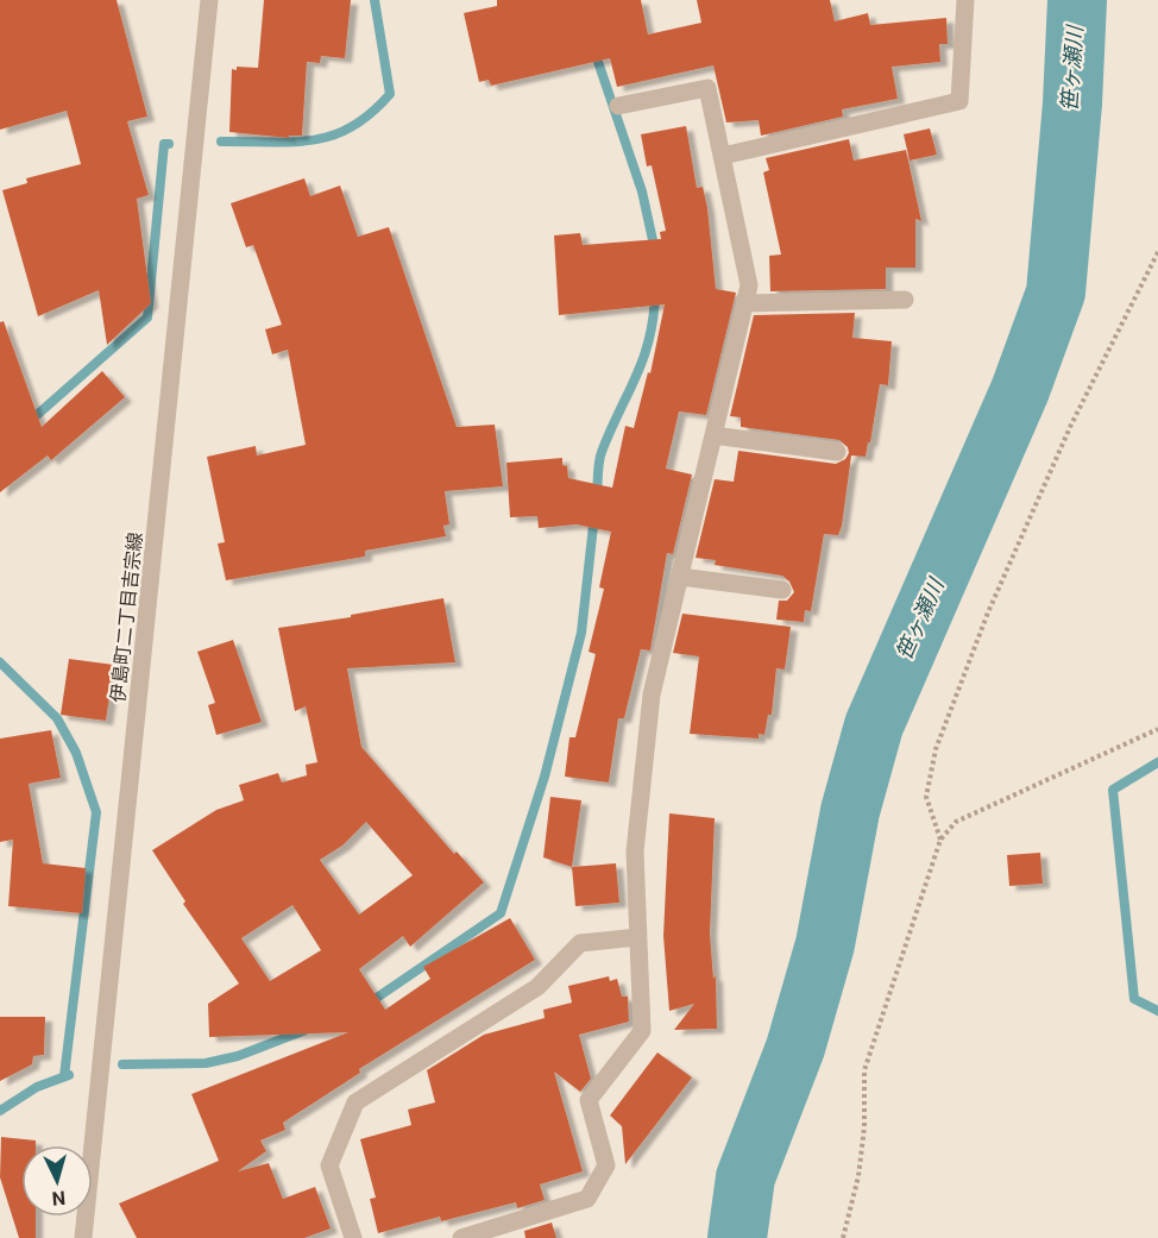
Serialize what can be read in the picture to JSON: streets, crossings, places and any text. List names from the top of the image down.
{
  "streets": {
    "street": ["伊島町二丁目吉宗線"]
  },
  "water": ["笹ヶ瀬川"],
  "north": "bottom"
}
